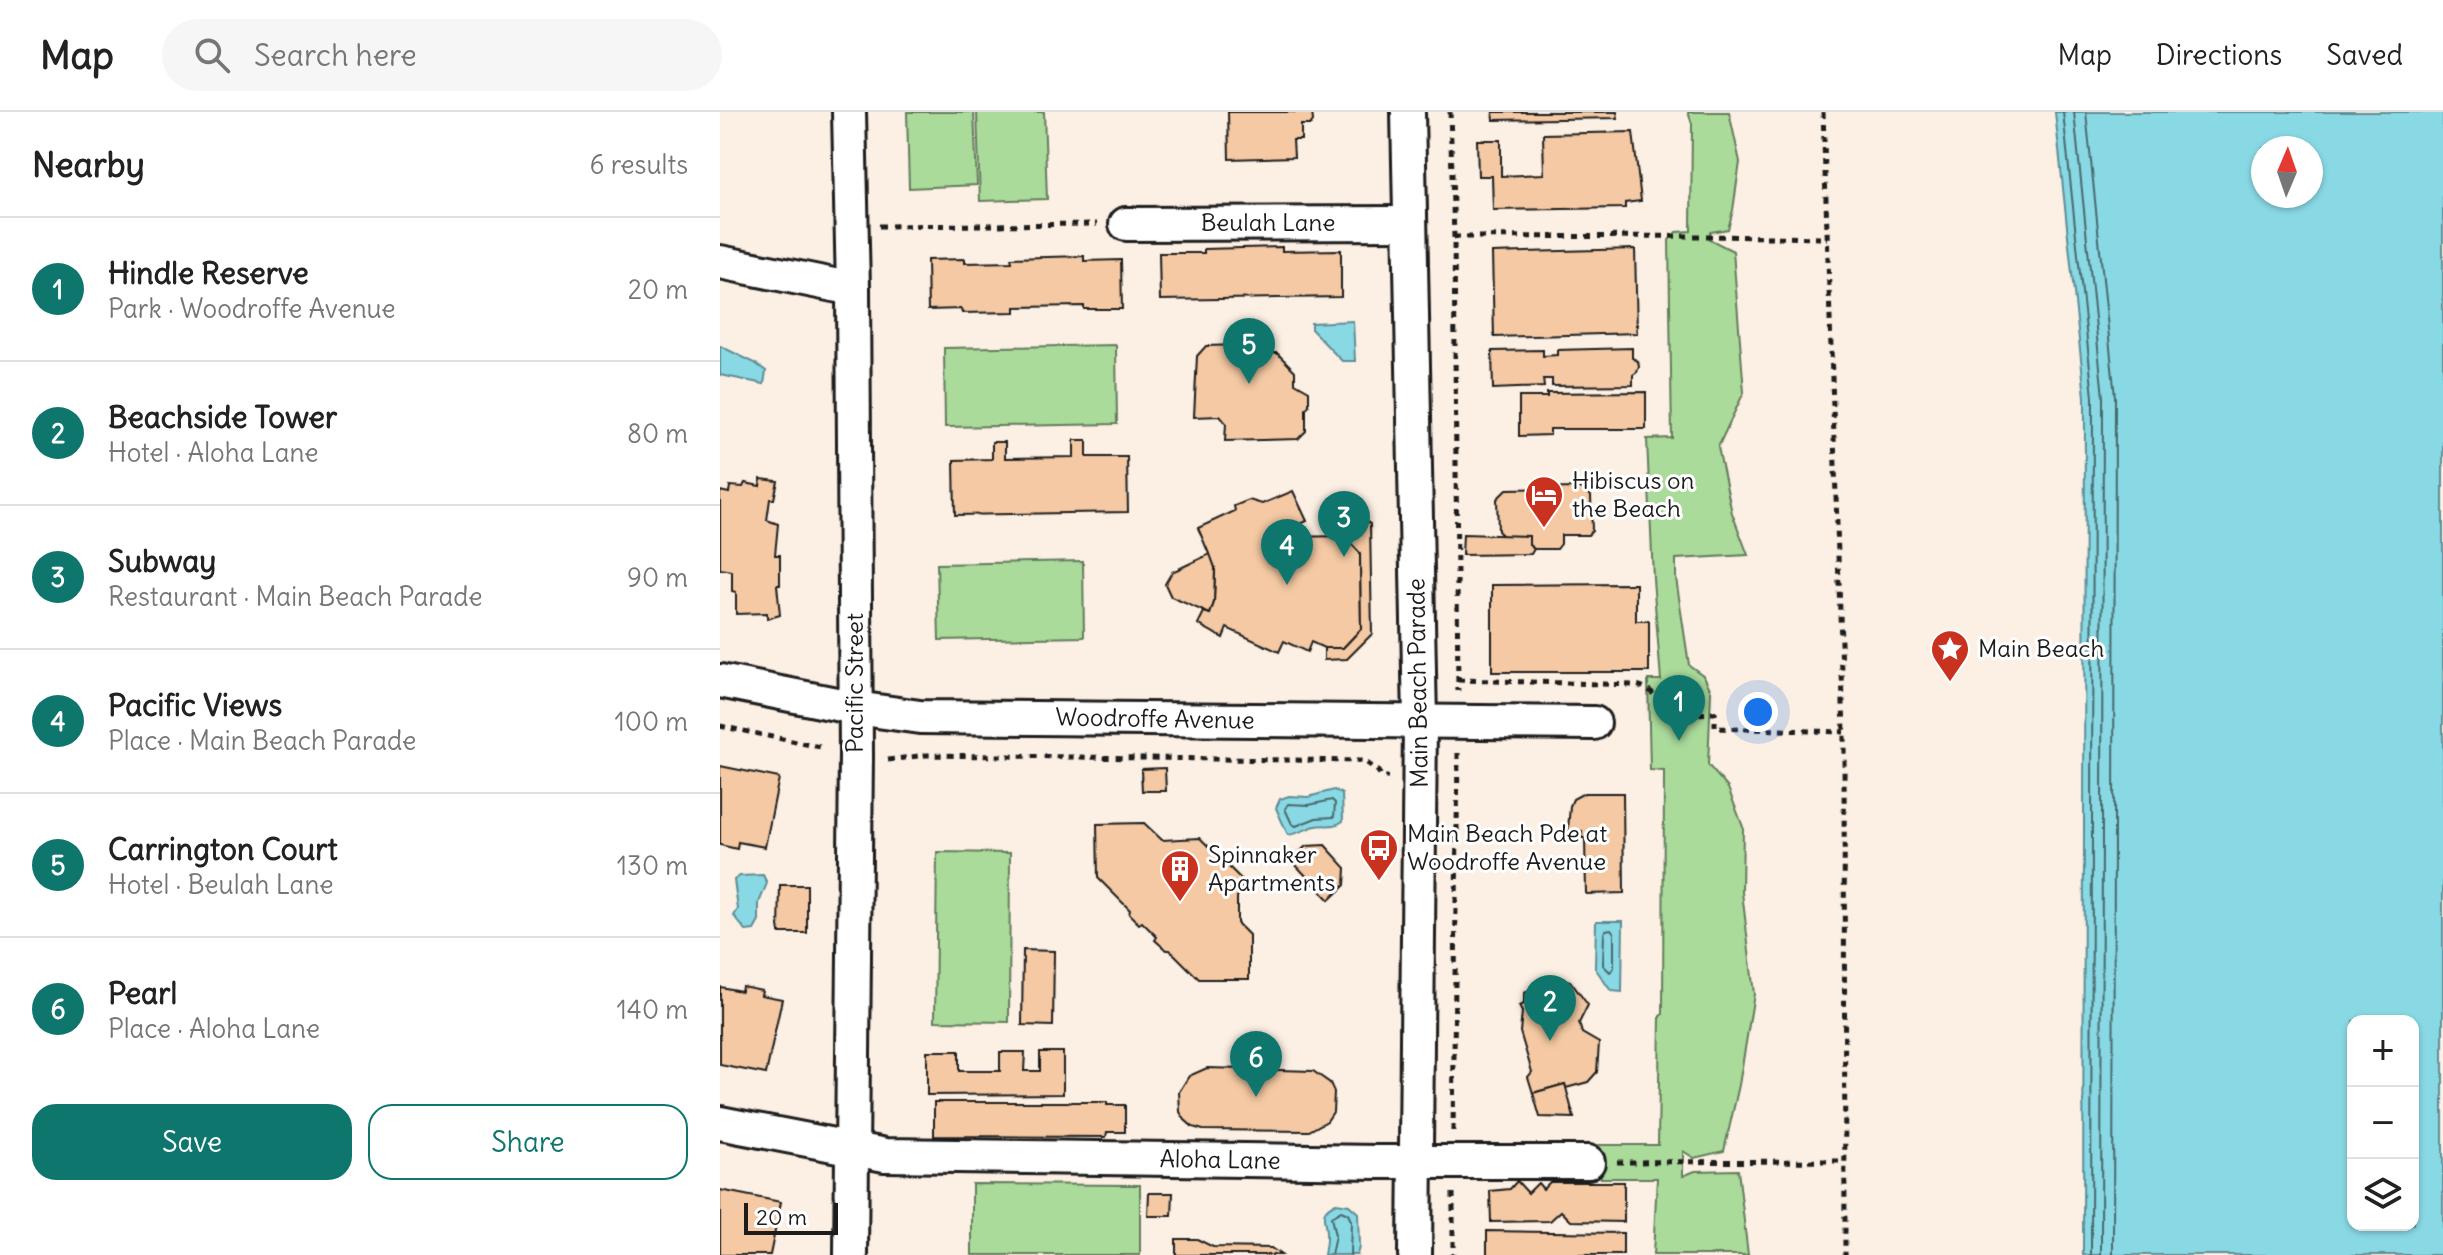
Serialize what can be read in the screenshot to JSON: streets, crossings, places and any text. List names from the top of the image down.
{
  "streets": {
    "street": [
      "Beulah Lane",
      "Pacific Street",
      "Main Beach Parade",
      "Woodroffe Avenue",
      "Aloha Lane"
    ]
  },
  "crossings": [
    ["Beulah Lane", "Main Beach Parade"],
    ["Pacific Street", "Woodroffe Avenue"],
    ["Pacific Street", "Aloha Lane"],
    ["Main Beach Parade", "Woodroffe Avenue"],
    ["Main Beach Parade", "Aloha Lane"]
  ],
  "places": {
    "hotel": ["Hibiscus on the Beach"],
    "place": ["Main Beach"],
    "bus stop": ["Main Beach Pde at Woodroffe Avenue"],
    "building": ["Spinnaker Apartments"]
  },
  "scale_bar": "20 m",
  "north": "top",
  "page": {
    "header": "Map",
    "search": "Search here",
    "nav": ["Map", "Directions", "Saved"],
    "heading": ["Nearby", "6 results"],
    "list": [
      {
        "mark": "1",
        "name": "Hindle Reserve",
        "note": "Park · Woodroffe Avenue",
        "value": "20 m"
      },
      {
        "mark": "2",
        "name": "Beachside Tower",
        "note": "Hotel · Aloha Lane",
        "value": "80 m"
      },
      {
        "mark": "3",
        "name": "Subway",
        "note": "Restaurant · Main Beach Parade",
        "value": "90 m"
      },
      {
        "mark": "4",
        "name": "Pacific Views",
        "note": "Place · Main Beach Parade",
        "value": "100 m"
      },
      {
        "mark": "5",
        "name": "Carrington Court",
        "note": "Hotel · Beulah Lane",
        "value": "130 m"
      },
      {
        "mark": "6",
        "name": "Pearl",
        "note": "Place · Aloha Lane",
        "value": "140 m"
      }
    ],
    "pins": [
      "5",
      "3",
      "4",
      "1",
      "2",
      "6"
    ],
    "map_buttons": ["+", "−"],
    "buttons": ["Save", "Share"],
    "scale": "20 m"
  }
}
